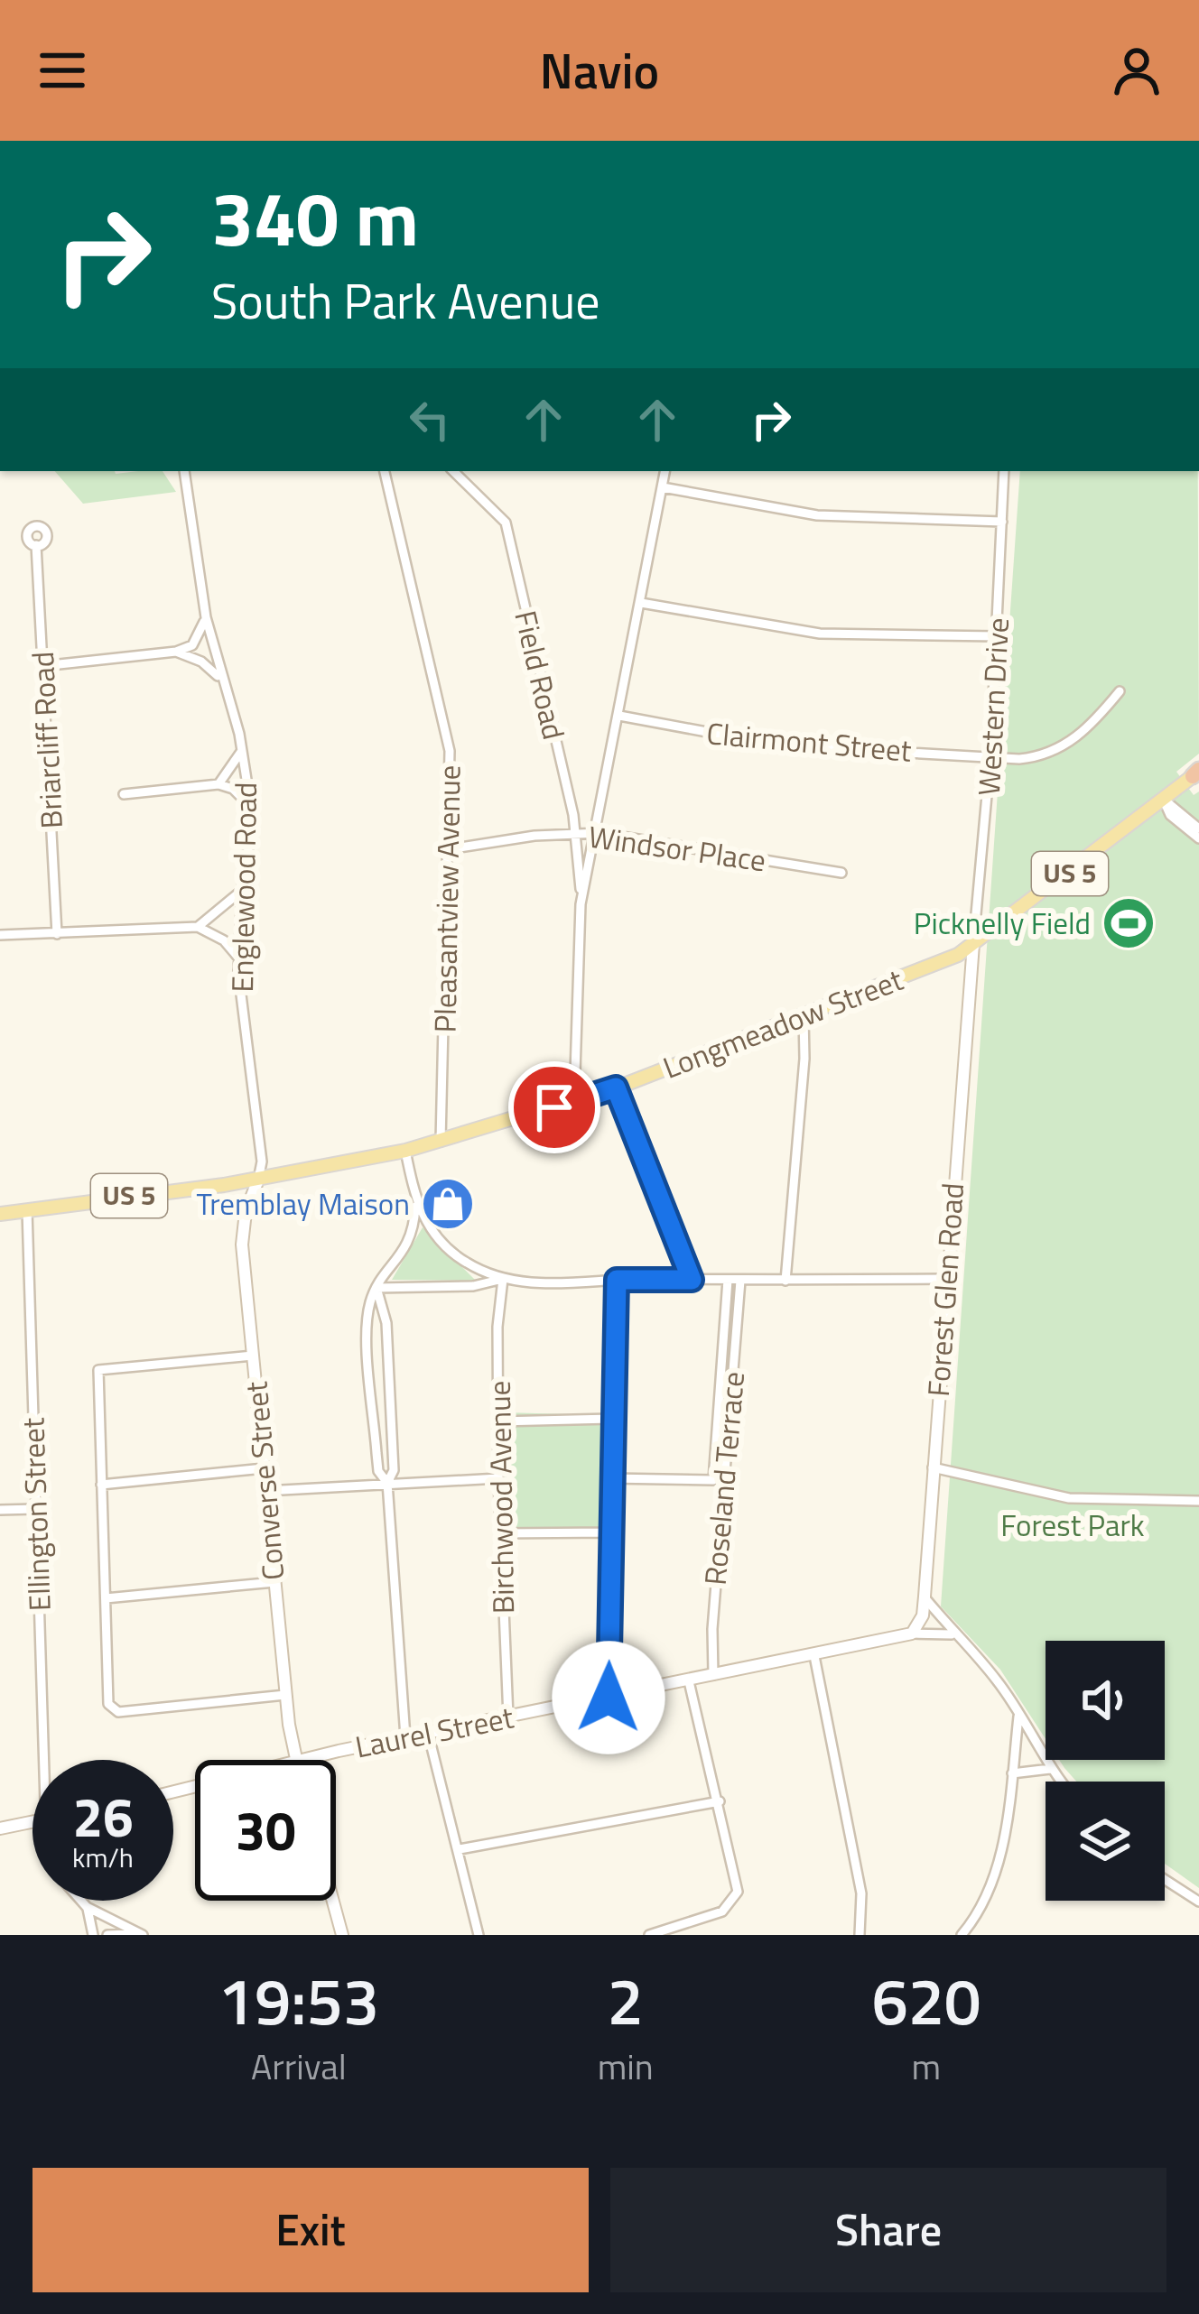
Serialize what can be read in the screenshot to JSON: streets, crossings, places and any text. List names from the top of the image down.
{
  "streets": {
    "main road": ["US 5", "Longmeadow Street"],
    "street": [
      "Field Road",
      "Western Drive",
      "Briarcliff Road",
      "Clairmont Street",
      "Windsor Place",
      "Englewood Road",
      "Pleasantview Avenue",
      "Forest Glen Road",
      "Roseland Terrace",
      "Converse Street",
      "Birchwood Avenue",
      "Ellington Street",
      "Laurel Street"
    ]
  },
  "crossings": [
    ["Field Road", "Clairmont Street"],
    ["Field Road", "Windsor Place"],
    ["Field Road", "Longmeadow Street"],
    ["Western Drive", "Clairmont Street"],
    ["Western Drive", "Longmeadow Street"],
    ["Western Drive", "Forest Glen Road"],
    ["Windsor Place", "Pleasantview Avenue"],
    ["Englewood Road", "Longmeadow Street"],
    ["Englewood Road", "Converse Street"],
    ["Pleasantview Avenue", "Longmeadow Street"],
    ["Longmeadow Street", "Forest Glen Road"],
    ["Longmeadow Street", "Converse Street"],
    ["Longmeadow Street", "Ellington Street"],
    ["Forest Glen Road", "Laurel Street"],
    ["Roseland Terrace", "Laurel Street"],
    ["Birchwood Avenue", "Laurel Street"]
  ],
  "parks": ["Forest Park"],
  "places": {
    "sports": ["Picknelly Field"],
    "shop": ["Tremblay Maison"]
  },
  "page": {
    "header": "Navio",
    "turn": ["340 m", "South Park Avenue"],
    "speed": "26 km/h",
    "limit": "30",
    "eta": [
      "19:53",
      "Arrival",
      "2",
      "min",
      "620",
      "m"
    ],
    "buttons": ["Exit", "Share"]
  }
}
